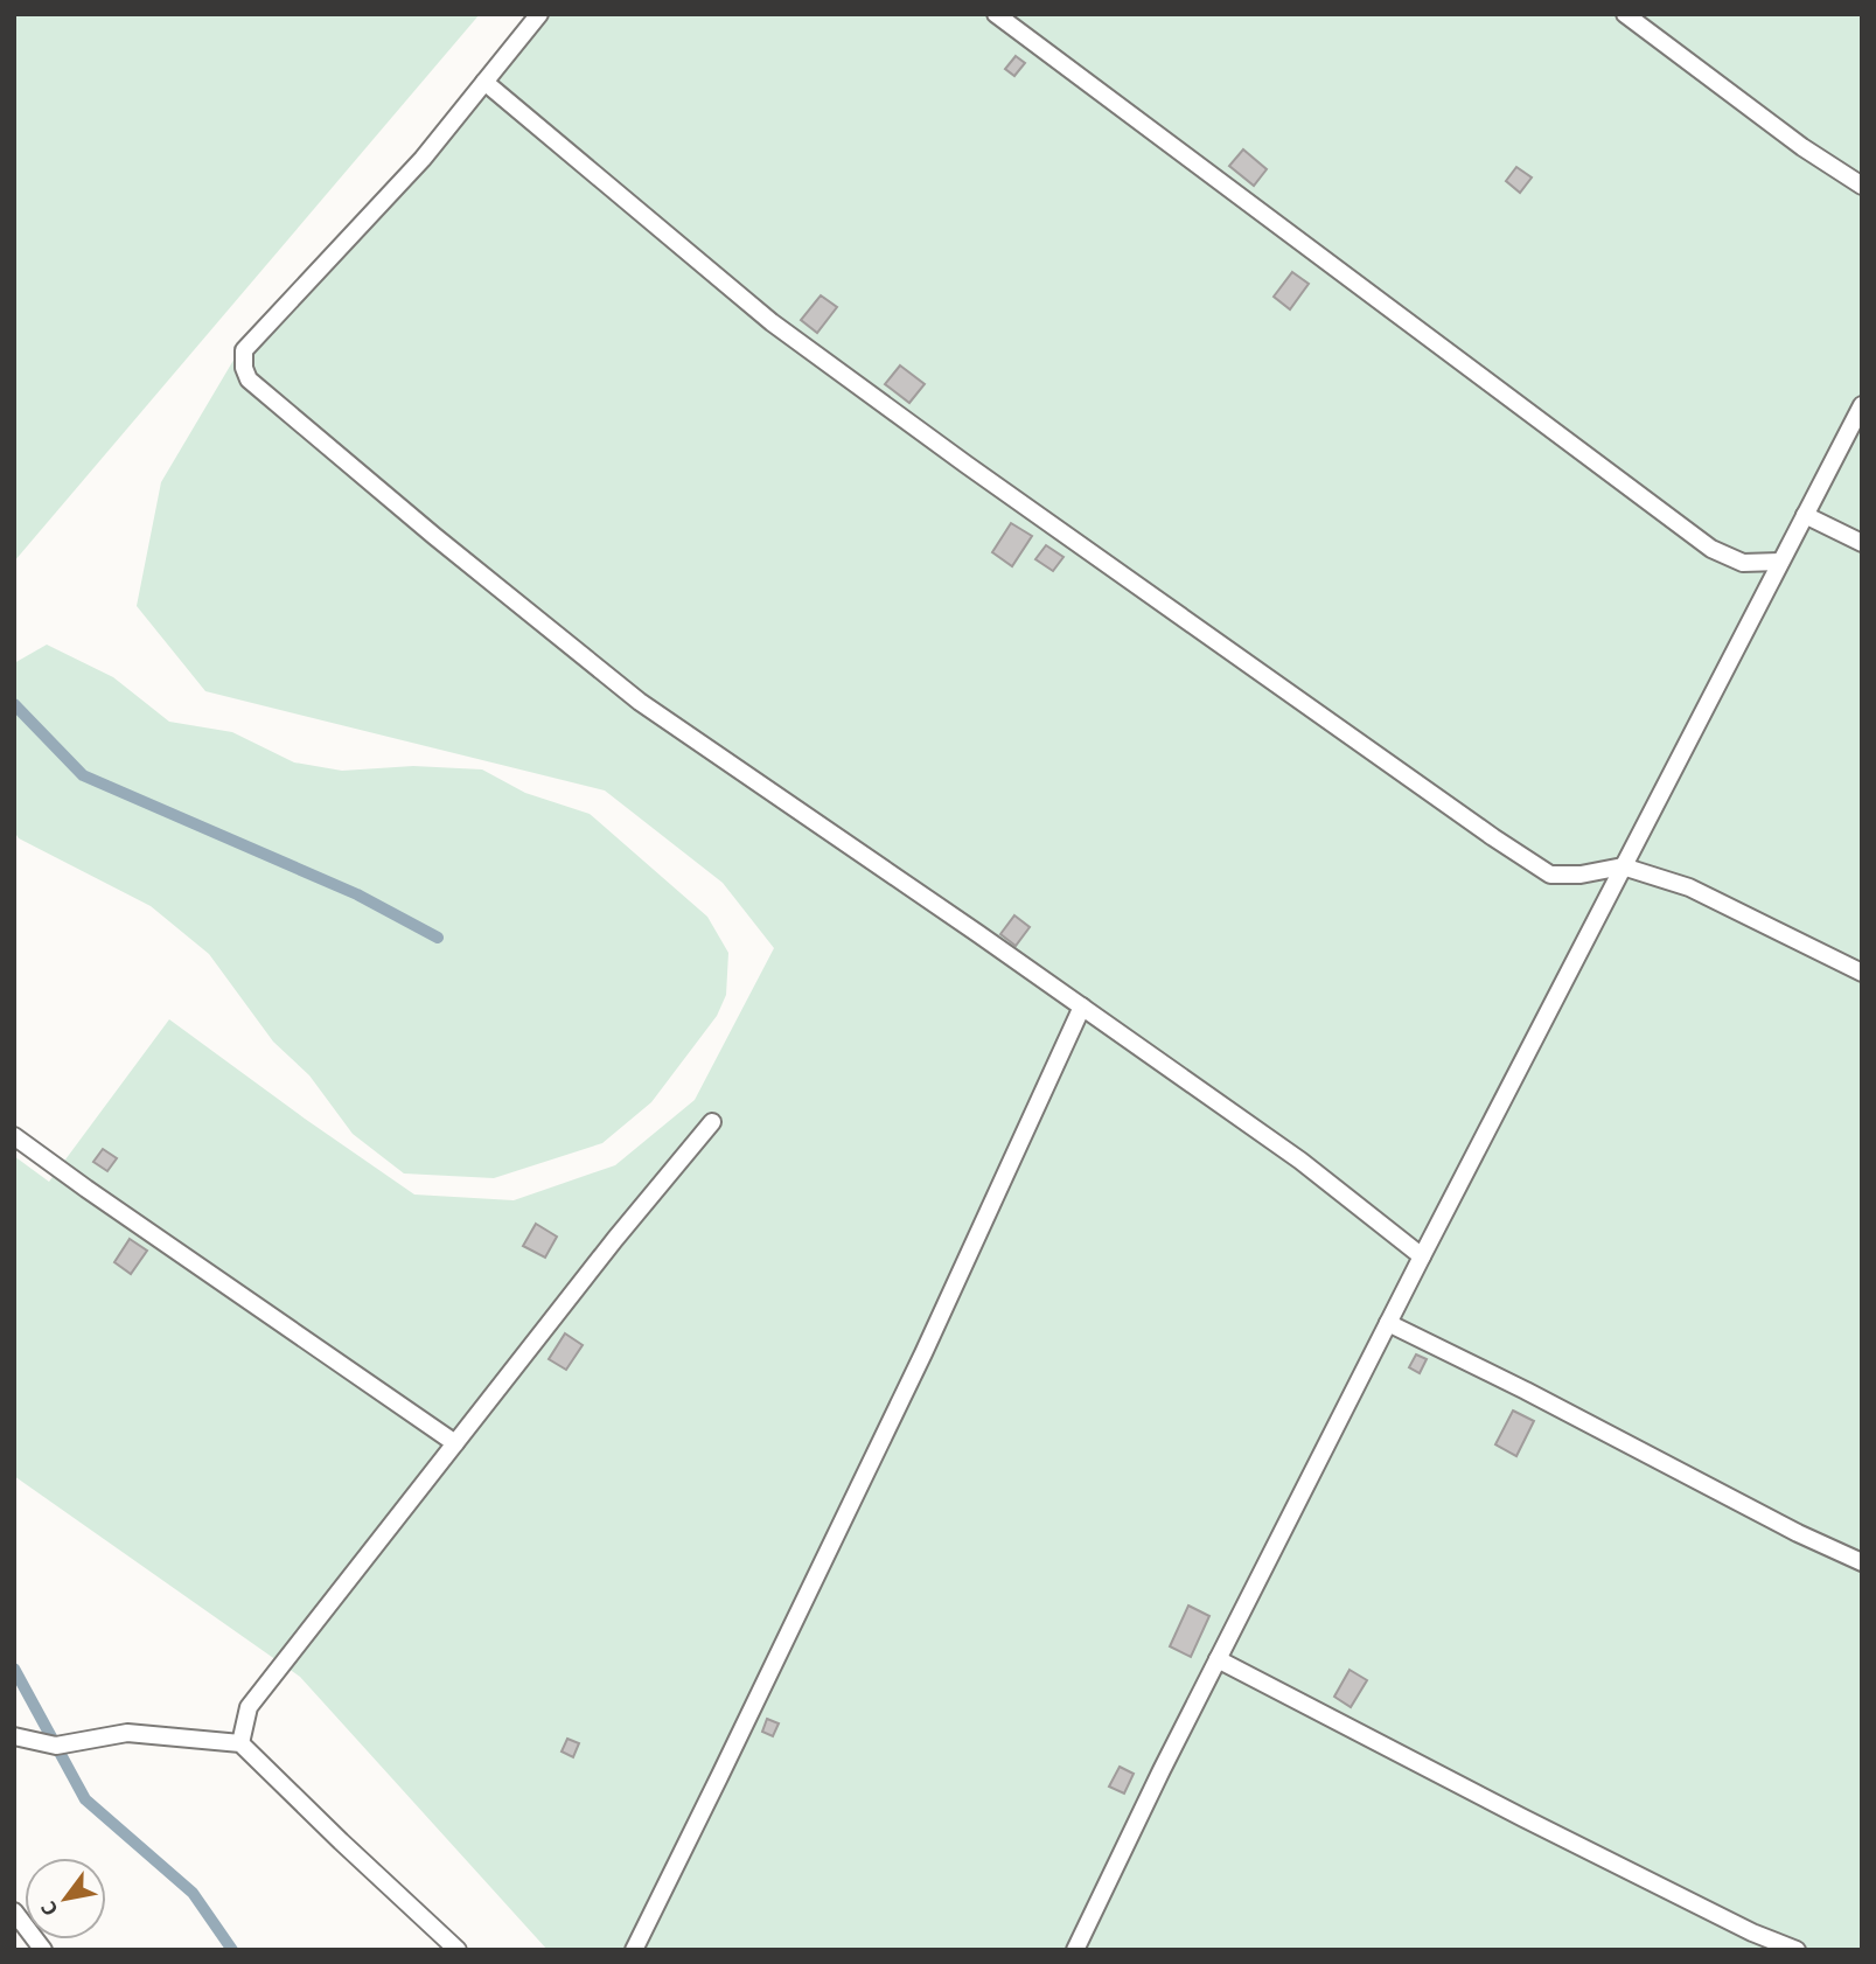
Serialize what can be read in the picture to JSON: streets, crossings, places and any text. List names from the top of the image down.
{
  "north": "bottom left"
}
